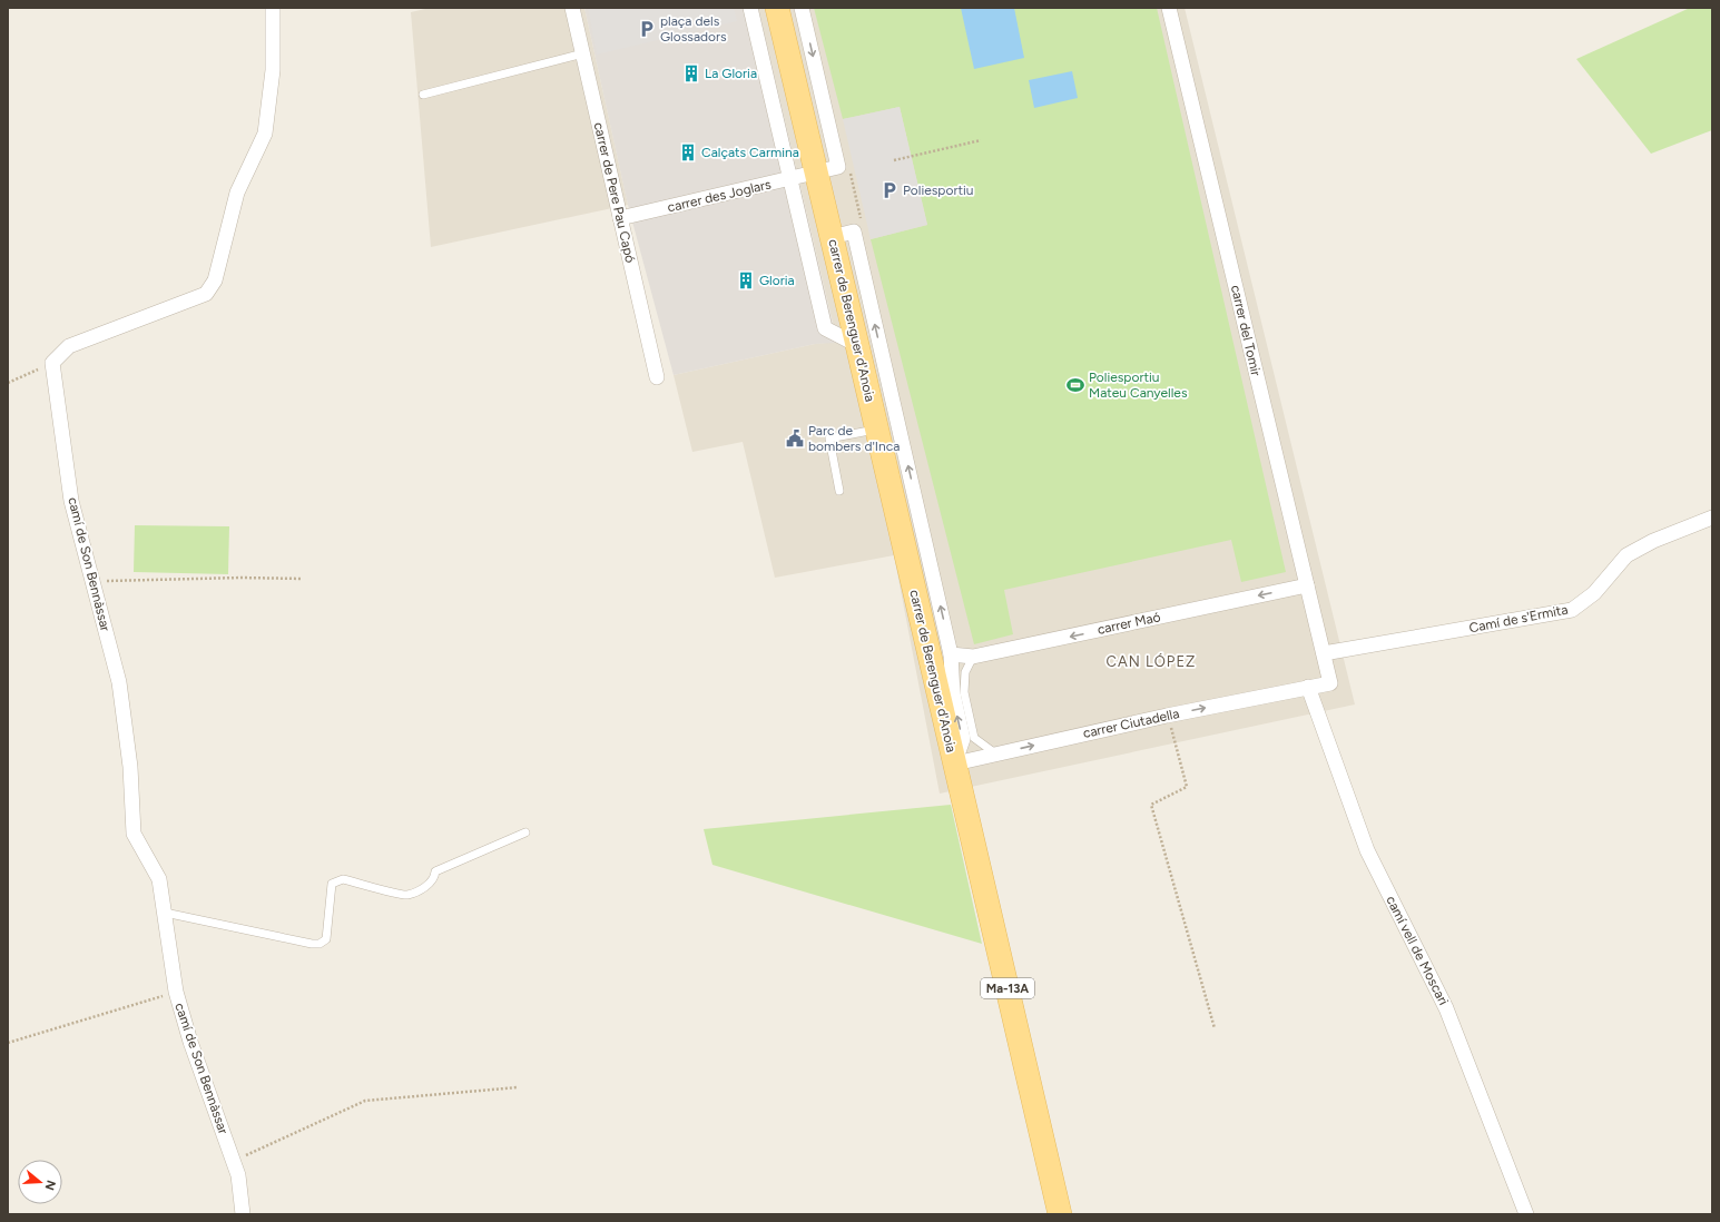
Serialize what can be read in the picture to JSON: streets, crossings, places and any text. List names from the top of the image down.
{
  "streets": {
    "main road": ["carrer de Berenguer d'Anoia", "Ma-13A"],
    "street": [
      "carrer de Pere Pau Capó",
      "carrer des Joglars",
      "carrer del Tomir",
      "camí de Son Bennàssar",
      "Camí de s'Ermita",
      "carrer Maó",
      "carrer Ciutadella",
      "camí vell de Moscari"
    ]
  },
  "crossings": [
    ["carrer de Pere Pau Capó", "carrer des Joglars"],
    ["carrer des Joglars", "carrer de Berenguer d'Anoia"],
    ["carrer de Berenguer d'Anoia", "carrer Ciutadella"],
    ["carrer de Berenguer d'Anoia", "Ma-13A"],
    ["carrer del Tomir", "Camí de s'Ermita"],
    ["carrer del Tomir", "carrer Maó"],
    ["carrer del Tomir", "carrer Ciutadella"],
    ["Camí de s'Ermita", "carrer Ciutadella"],
    ["carrer Ciutadella", "camí vell de Moscari"],
    ["carrer Ciutadella", "Ma-13A"]
  ],
  "one_way": ["carrer Maó", "carrer Ciutadella"],
  "districts": ["CAN LÓPEZ"],
  "places": {
    "parking": ["plaça dels Glossadors", "Poliesportiu"],
    "building": ["La Gloria", "Calçats Carmina", "Gloria"],
    "sports": ["Poliesportiu Mateu Canyelles"],
    "public building": ["Parc de bombers d'Inca"]
  },
  "north": "right"
}
